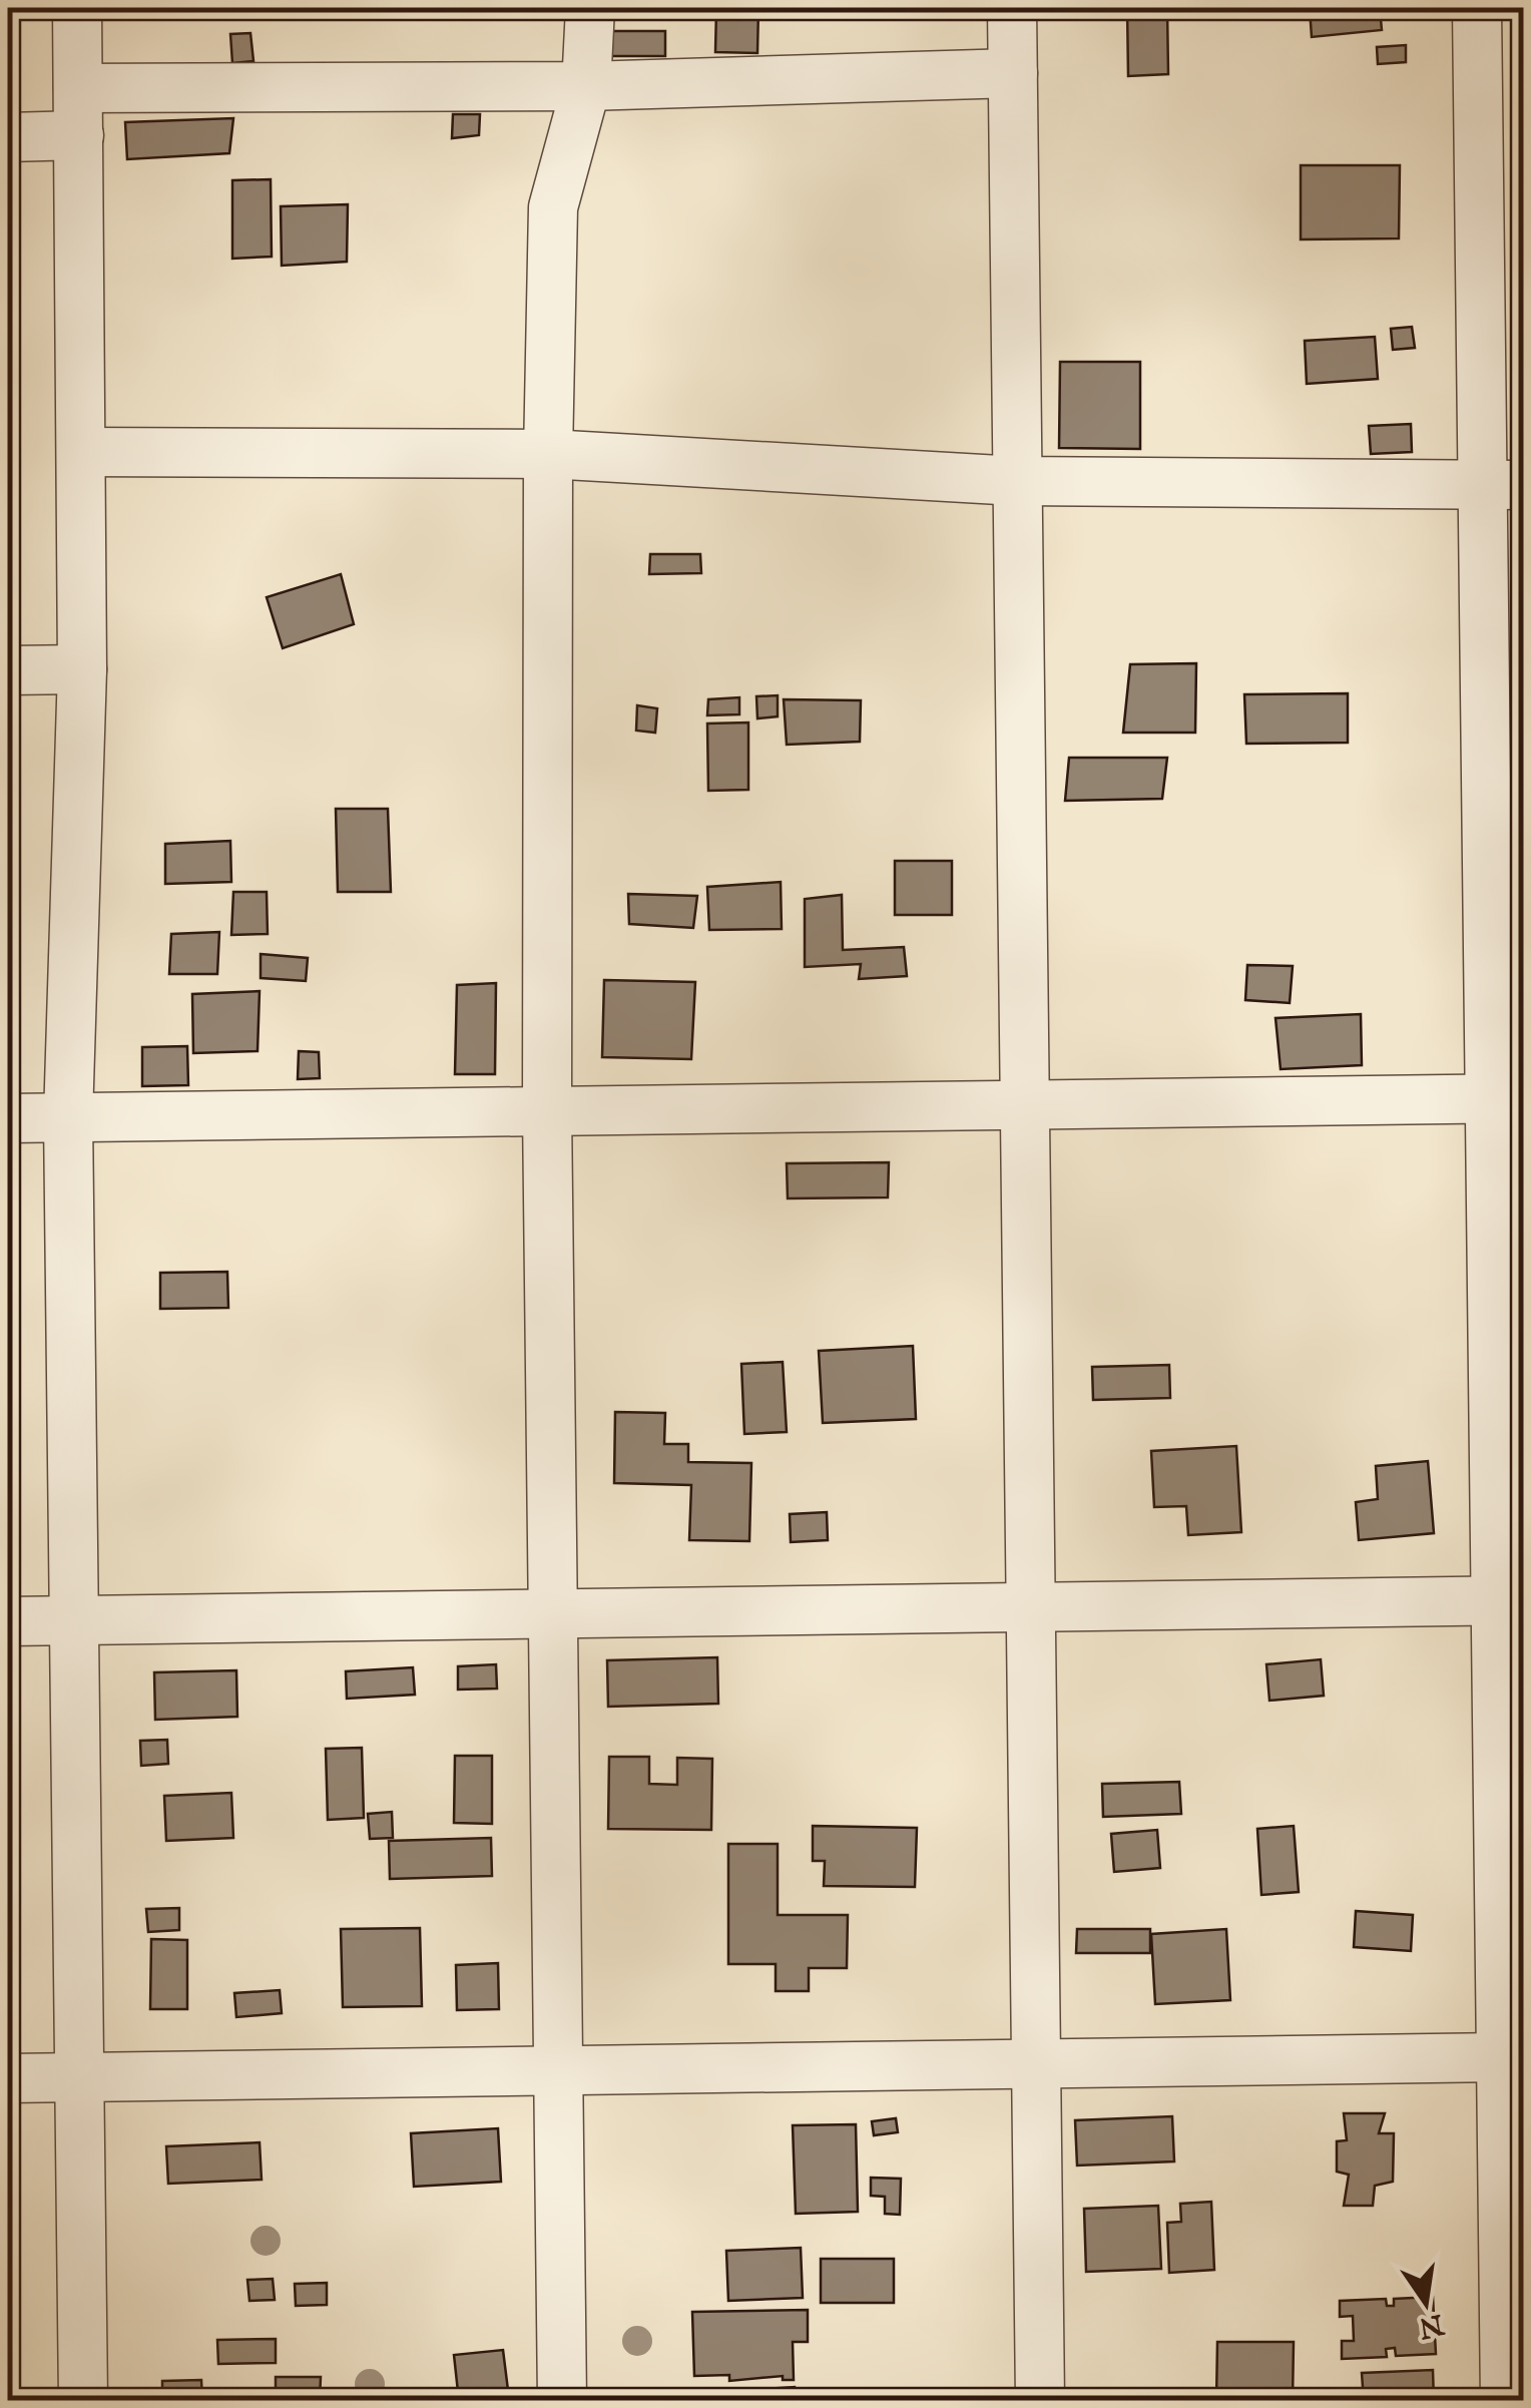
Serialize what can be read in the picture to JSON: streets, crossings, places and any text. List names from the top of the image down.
{
  "north": "bottom"
}
